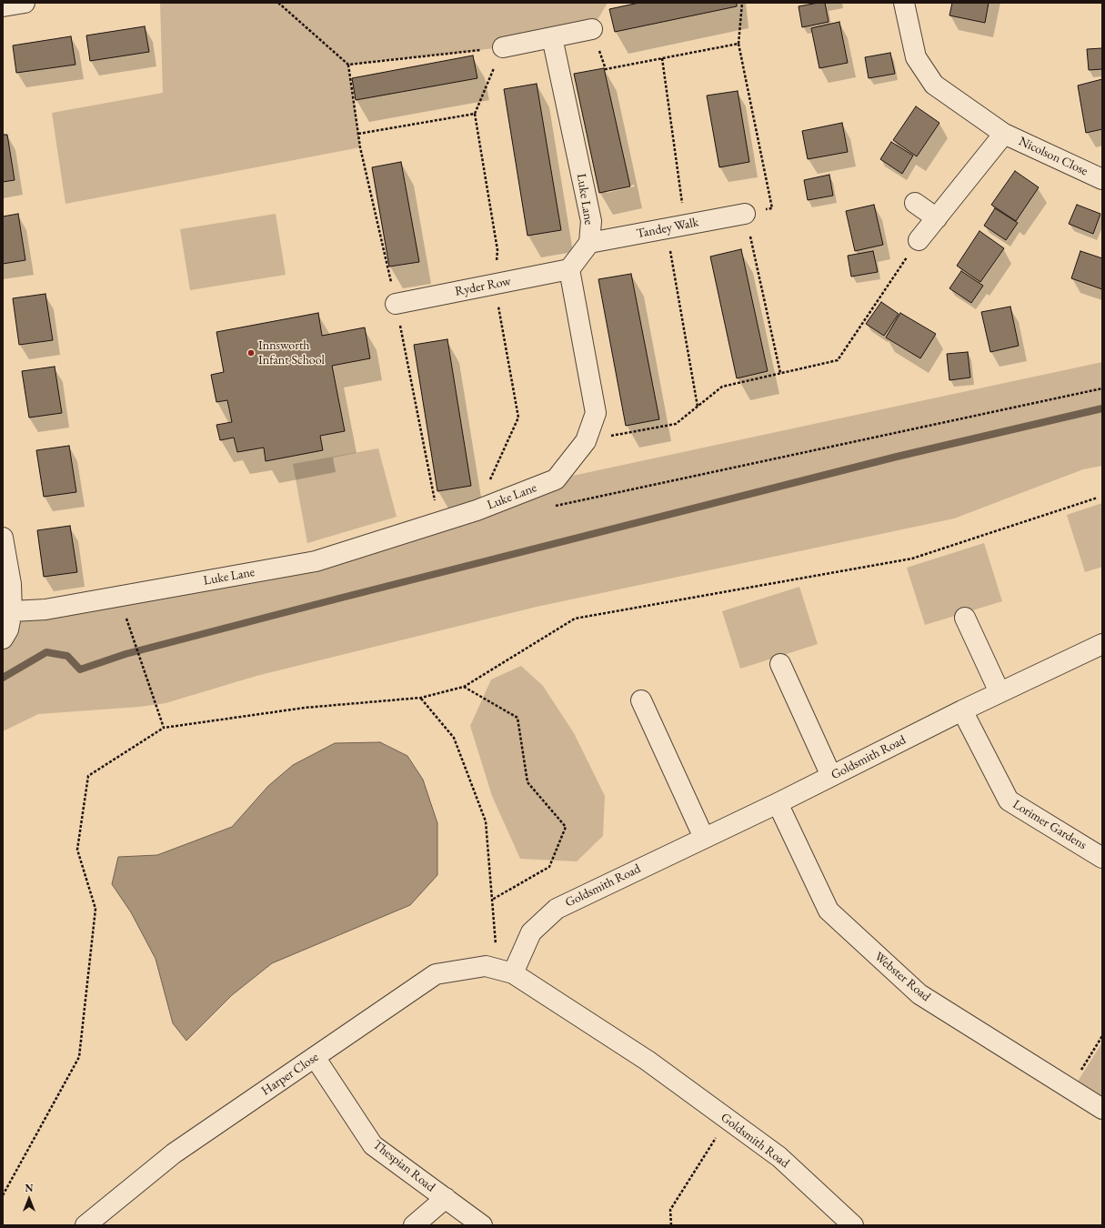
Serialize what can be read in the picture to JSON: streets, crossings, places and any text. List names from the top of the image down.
{
  "streets": {
    "street": [
      "Nicolson Close",
      "Luke Lane",
      "Tandey Walk",
      "Ryder Row",
      "Goldsmith Road",
      "Lorimer Gardens",
      "Webster Road",
      "Harper Close",
      "Thespian Road"
    ]
  },
  "crossings": [
    ["Luke Lane", "Tandey Walk"],
    ["Luke Lane", "Ryder Row"],
    ["Goldsmith Road", "Lorimer Gardens"],
    ["Goldsmith Road", "Webster Road"],
    ["Goldsmith Road", "Harper Close"],
    ["Harper Close", "Thespian Road"]
  ],
  "places": ["Innsworth Infant School"],
  "north": "top"
}
